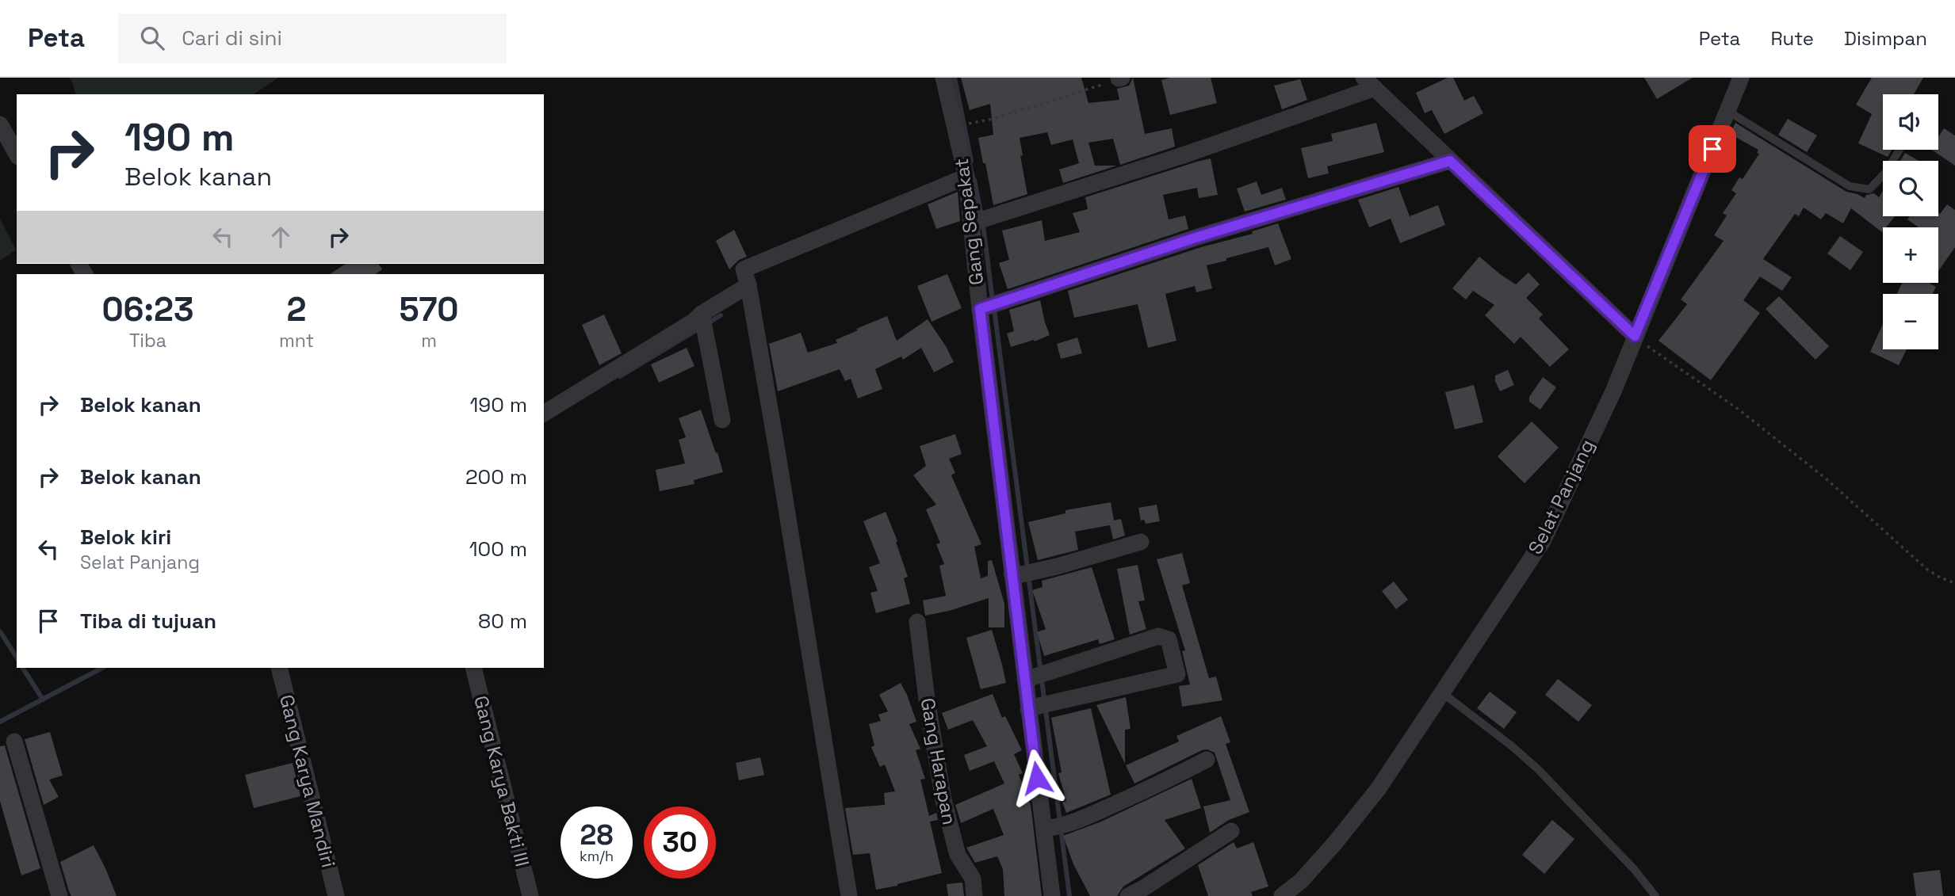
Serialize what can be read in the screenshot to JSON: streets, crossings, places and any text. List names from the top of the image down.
{
  "streets": {
    "street": [
      "Gang Sepakat",
      "Selat Panjang",
      "Gang Harapan",
      "Gang Karya Mandiri",
      "Gang Karya Bakti III"
    ]
  },
  "page": {
    "header": "Peta",
    "search": "Cari di sini",
    "nav": ["Peta", "Rute", "Disimpan"],
    "map_buttons": ["+", "−"],
    "turn": ["190 m", "Belok kanan"],
    "eta": [
      "06:23",
      "Tiba",
      "2",
      "mnt",
      "570",
      "m"
    ],
    "list": [
      {
        "name": "Belok kanan",
        "value": "190 m"
      },
      {
        "name": "Belok kanan",
        "value": "200 m"
      },
      {
        "name": "Belok kiri",
        "note": "Selat Panjang",
        "value": "100 m"
      },
      {
        "name": "Tiba di tujuan",
        "value": "80 m"
      }
    ],
    "speed": "28 km/h",
    "limit": "30"
  }
}
